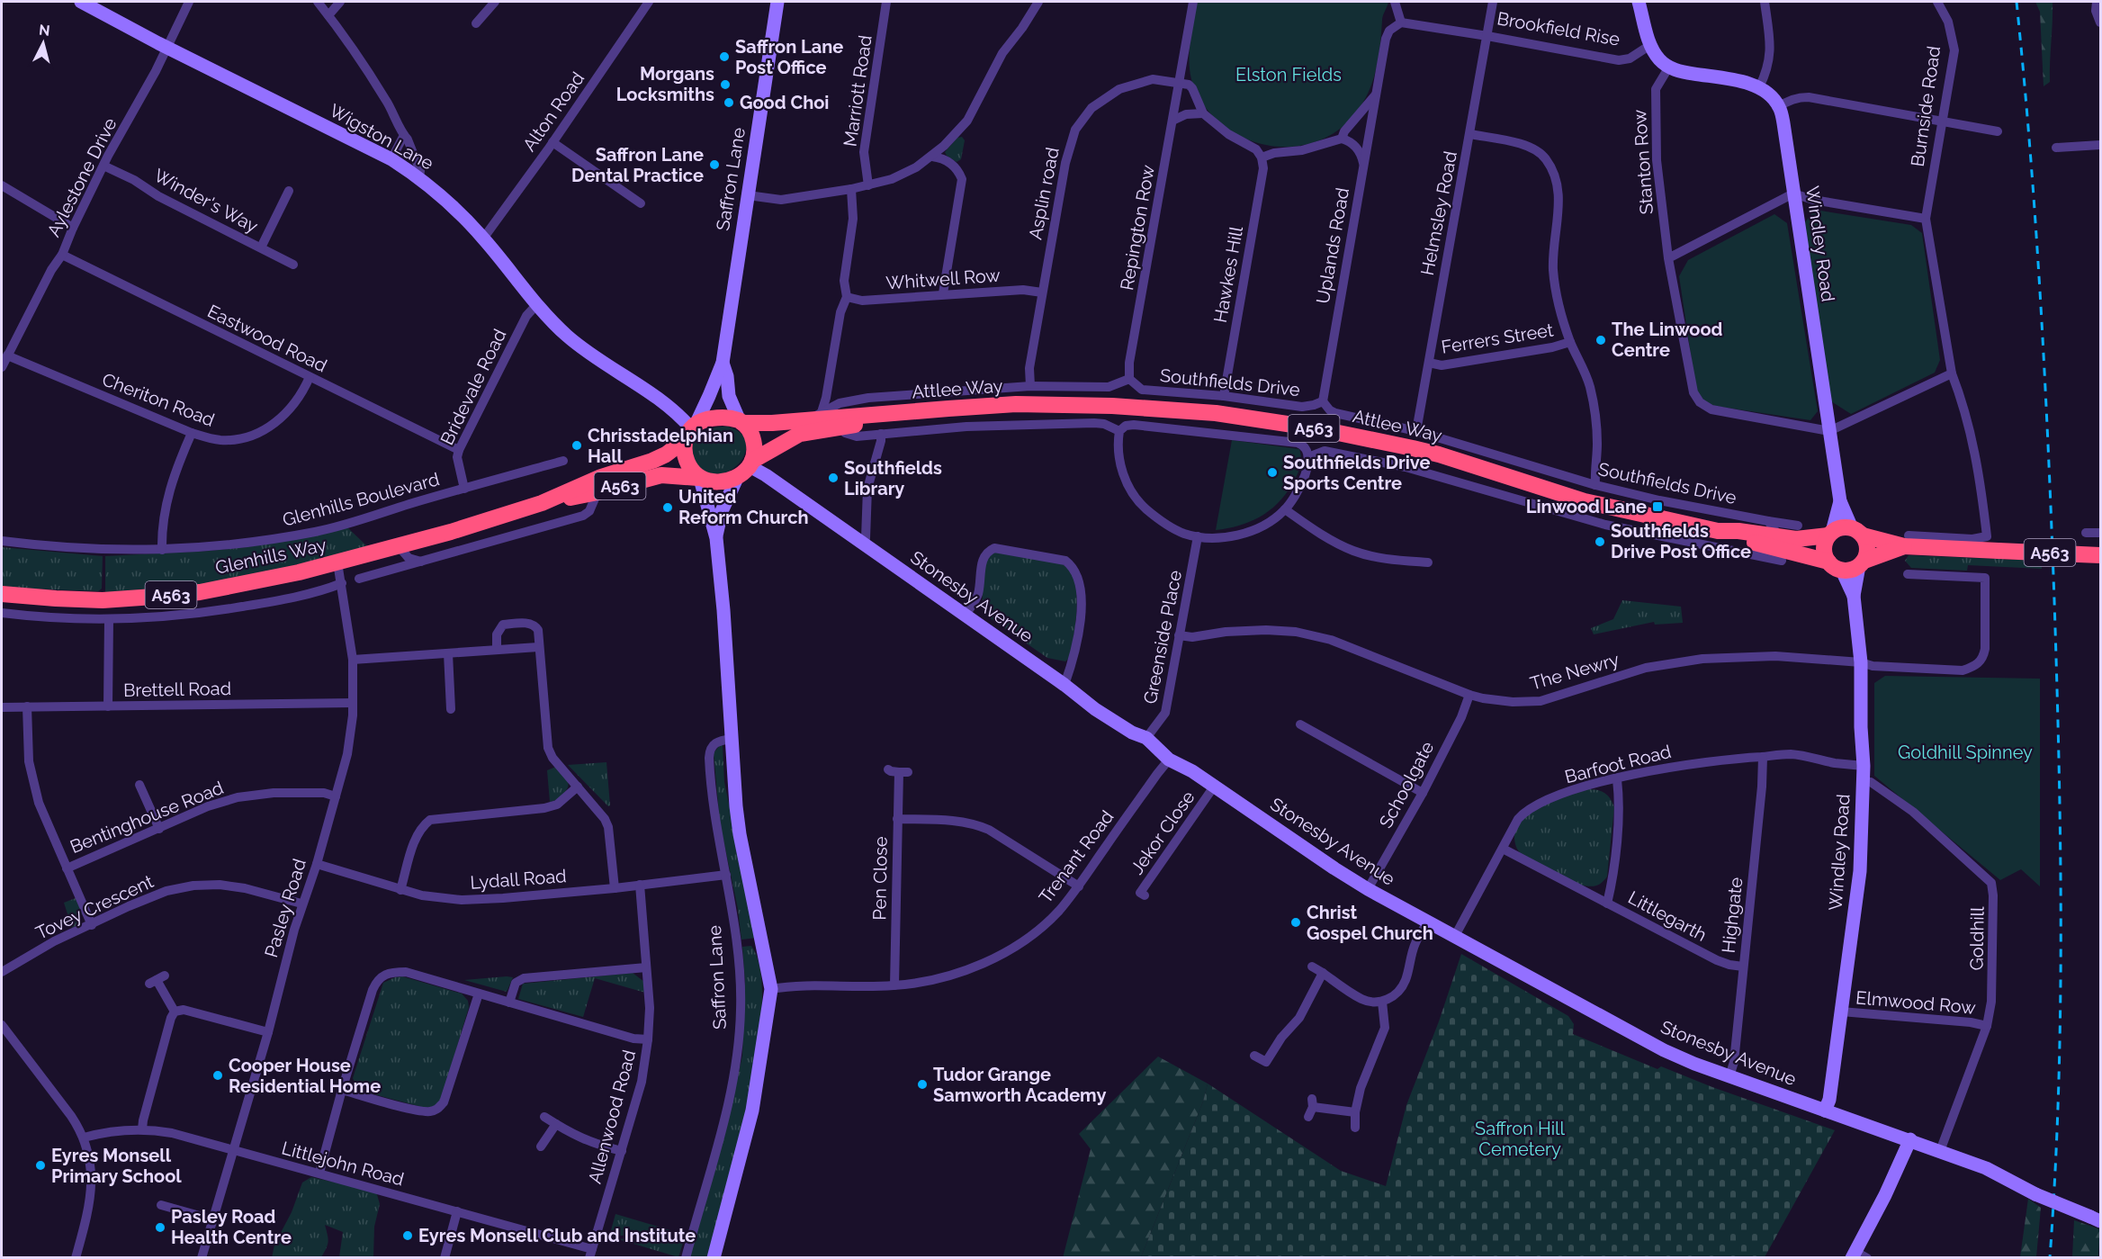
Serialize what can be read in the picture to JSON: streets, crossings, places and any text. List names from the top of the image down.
{
  "streets": {
    "highway": ["Attlee Way", "A563", "Glenhills Way"],
    "main road": [
      "Wigston Lane",
      "Saffron Lane",
      "Windley Road",
      "Stonesby Avenue"
    ],
    "street": [
      "Brookfield Rise",
      "Marriott Road",
      "Burnside Road",
      "Alton Road",
      "Stanton Row",
      "Aylestone Drive",
      "Asplin road",
      "Winder's Way",
      "Helmsley Road",
      "Repington Row",
      "Uplands Road",
      "Hawkes Hill",
      "Whitwell Row",
      "Eastwood Road",
      "Ferrers Street",
      "Southfields Drive",
      "Bridevale Road",
      "Cheriton Road",
      "Glenhills Boulevard",
      "Greenside Place",
      "The Newry",
      "Brettell Road",
      "Barfoot Road",
      "Schoolgate",
      "Bentinghouse Road",
      "Jekor Close",
      "Trenant Road",
      "Pen Close",
      "Lydall Road",
      "Tovey Crescent",
      "Pasley Road",
      "Highgate",
      "Littlegarth",
      "Goldhill",
      "Elmwood Row",
      "Allenwood Road",
      "Littlejohn Road"
    ]
  },
  "crossings": [
    ["Brookfield Rise", "Helmsley Road"],
    ["Burnside Road", "A563"],
    ["Alton Road", "Wigston Lane"],
    ["Wigston Lane", "Aylestone Drive"],
    ["Wigston Lane", "Saffron Lane"],
    ["Wigston Lane", "Bridevale Road"],
    ["Wigston Lane", "Attlee Way"],
    ["Wigston Lane", "A563"],
    ["Wigston Lane", "Glenhills Way"],
    ["Wigston Lane", "Stonesby Avenue"],
    ["Stanton Row", "Windley Road"],
    ["Aylestone Drive", "Winder's Way"],
    ["Aylestone Drive", "Eastwood Road"],
    ["Aylestone Drive", "Cheriton Road"],
    ["Saffron Lane", "Attlee Way"],
    ["Saffron Lane", "A563"],
    ["Saffron Lane", "Glenhills Way"],
    ["Saffron Lane", "Stonesby Avenue"],
    ["Saffron Lane", "Lydall Road"],
    ["Asplin road", "Repington Row"],
    ["Asplin road", "Whitwell Row"],
    ["Helmsley Road", "Ferrers Street"],
    ["Helmsley Road", "Southfields Drive"],
    ["Repington Row", "Southfields Drive"],
    ["Windley Road", "Attlee Way"],
    ["Windley Road", "A563"],
    ["Windley Road", "Stonesby Avenue"],
    ["Windley Road", "The Newry"],
    ["Windley Road", "Barfoot Road"],
    ["Windley Road", "Goldhill"],
    ["Windley Road", "Elmwood Row"],
    ["Uplands Road", "Southfields Drive"],
    ["Hawkes Hill", "Southfields Drive"],
    ["Eastwood Road", "Bridevale Road"],
    ["Eastwood Road", "Cheriton Road"],
    ["Bridevale Road", "Glenhills Boulevard"],
    ["Attlee Way", "A563"],
    ["Attlee Way", "Glenhills Way"],
    ["Attlee Way", "Stonesby Avenue"],
    ["A563", "Glenhills Way"],
    ["A563", "Stonesby Avenue"],
    ["Glenhills Way", "Stonesby Avenue"],
    ["Glenhills Way", "Pasley Road"],
    ["Stonesby Avenue", "Greenside Place"],
    ["Stonesby Avenue", "Barfoot Road"],
    ["Stonesby Avenue", "Schoolgate"],
    ["Stonesby Avenue", "Jekor Close"],
    ["Stonesby Avenue", "Trenant Road"],
    ["Stonesby Avenue", "Highgate"],
    ["Stonesby Avenue", "Goldhill"],
    ["Greenside Place", "The Newry"],
    ["The Newry", "Schoolgate"],
    ["Brettell Road", "Pasley Road"],
    ["Barfoot Road", "Highgate"],
    ["Barfoot Road", "Littlegarth"],
    ["Bentinghouse Road", "Pasley Road"],
    ["Trenant Road", "Pen Close"],
    ["Lydall Road", "Pasley Road"],
    ["Lydall Road", "Allenwood Road"],
    ["Tovey Crescent", "Pasley Road"],
    ["Pasley Road", "Littlejohn Road"],
    ["Highgate", "Littlegarth"],
    ["Goldhill", "Elmwood Row"],
    ["Allenwood Road", "Littlejohn Road"]
  ],
  "parks": ["Elston Fields", "Goldhill Spinney", "Saffron Hill Cemetery"],
  "places": {
    "other": [
      "Saffron Lane Post Office",
      "Morgans Locksmiths",
      "Good Choi",
      "Saffron Lane Dental Practice",
      "The Linwood Centre",
      "Chrisstadelphian Hall",
      "Southfields Drive Sports Centre",
      "Southfields Library",
      "United Reform Church",
      "Southfields Drive Post Office",
      "Christ Gospel Church",
      "Cooper House Residential Home",
      "Tudor Grange Samworth Academy",
      "Eyres Monsell Primary School",
      "Pasley Road Health Centre",
      "Eyres Monsell Club and Institute"
    ],
    "transit": ["Linwood Lane"]
  },
  "north": "top"
}
